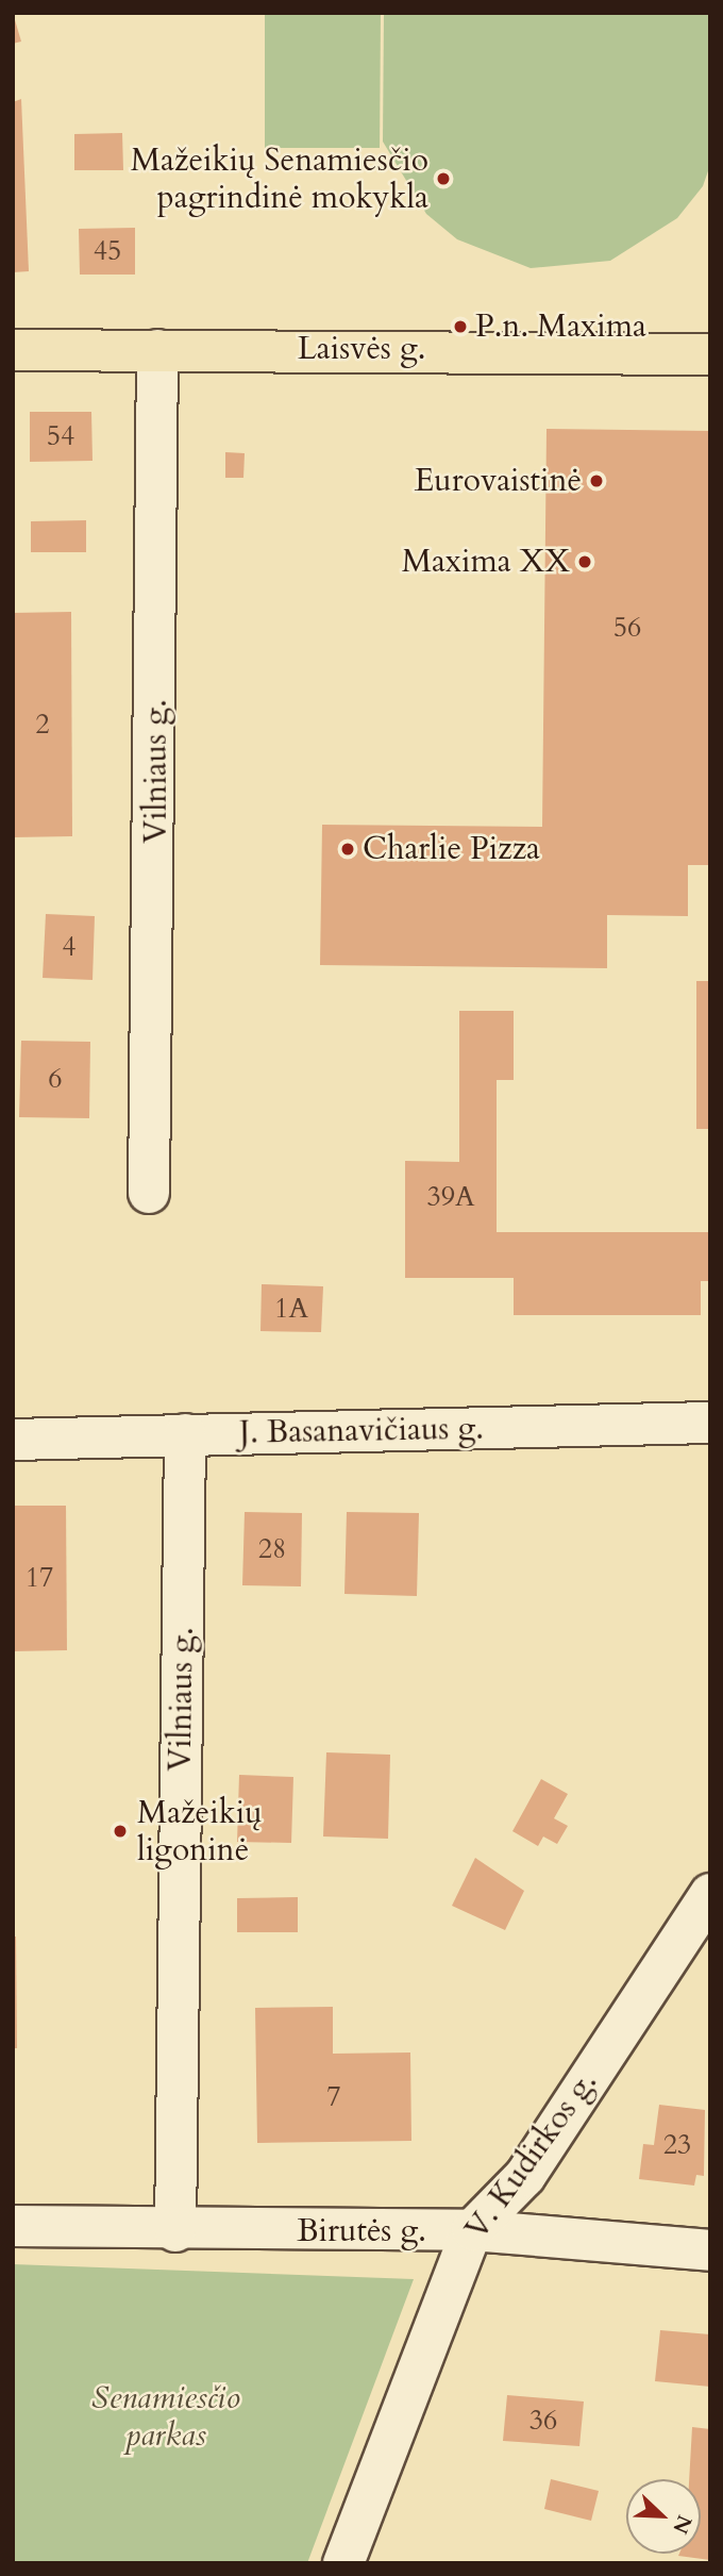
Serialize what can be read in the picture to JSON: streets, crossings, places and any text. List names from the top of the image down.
{
  "streets": {
    "main road": ["Laisvės g."],
    "street": [
      "Vilniaus g.",
      "J. Basanavičiaus g.",
      "V. Kudirkos g.",
      "Birutės g."
    ]
  },
  "crossings": [
    ["Laisvės g.", "Vilniaus g."],
    ["Vilniaus g.", "J. Basanavičiaus g."],
    ["Vilniaus g.", "Birutės g."],
    ["V. Kudirkos g.", "Birutės g."]
  ],
  "parks": ["Senamiesčio parkas"],
  "places": [
    "Mažeikių Senamiesčio pagrindinė mokykla",
    "P.n. Maxima",
    "Eurovaistinė",
    "Maxima XX",
    "Charlie Pizza",
    "Mažeikių ligoninė"
  ],
  "house_numbers": [
    "45",
    "54",
    "56",
    "2",
    "4",
    "6",
    "39A",
    "1A",
    "28",
    "17",
    "7",
    "23",
    "36"
  ],
  "north": "bottom right"
}
